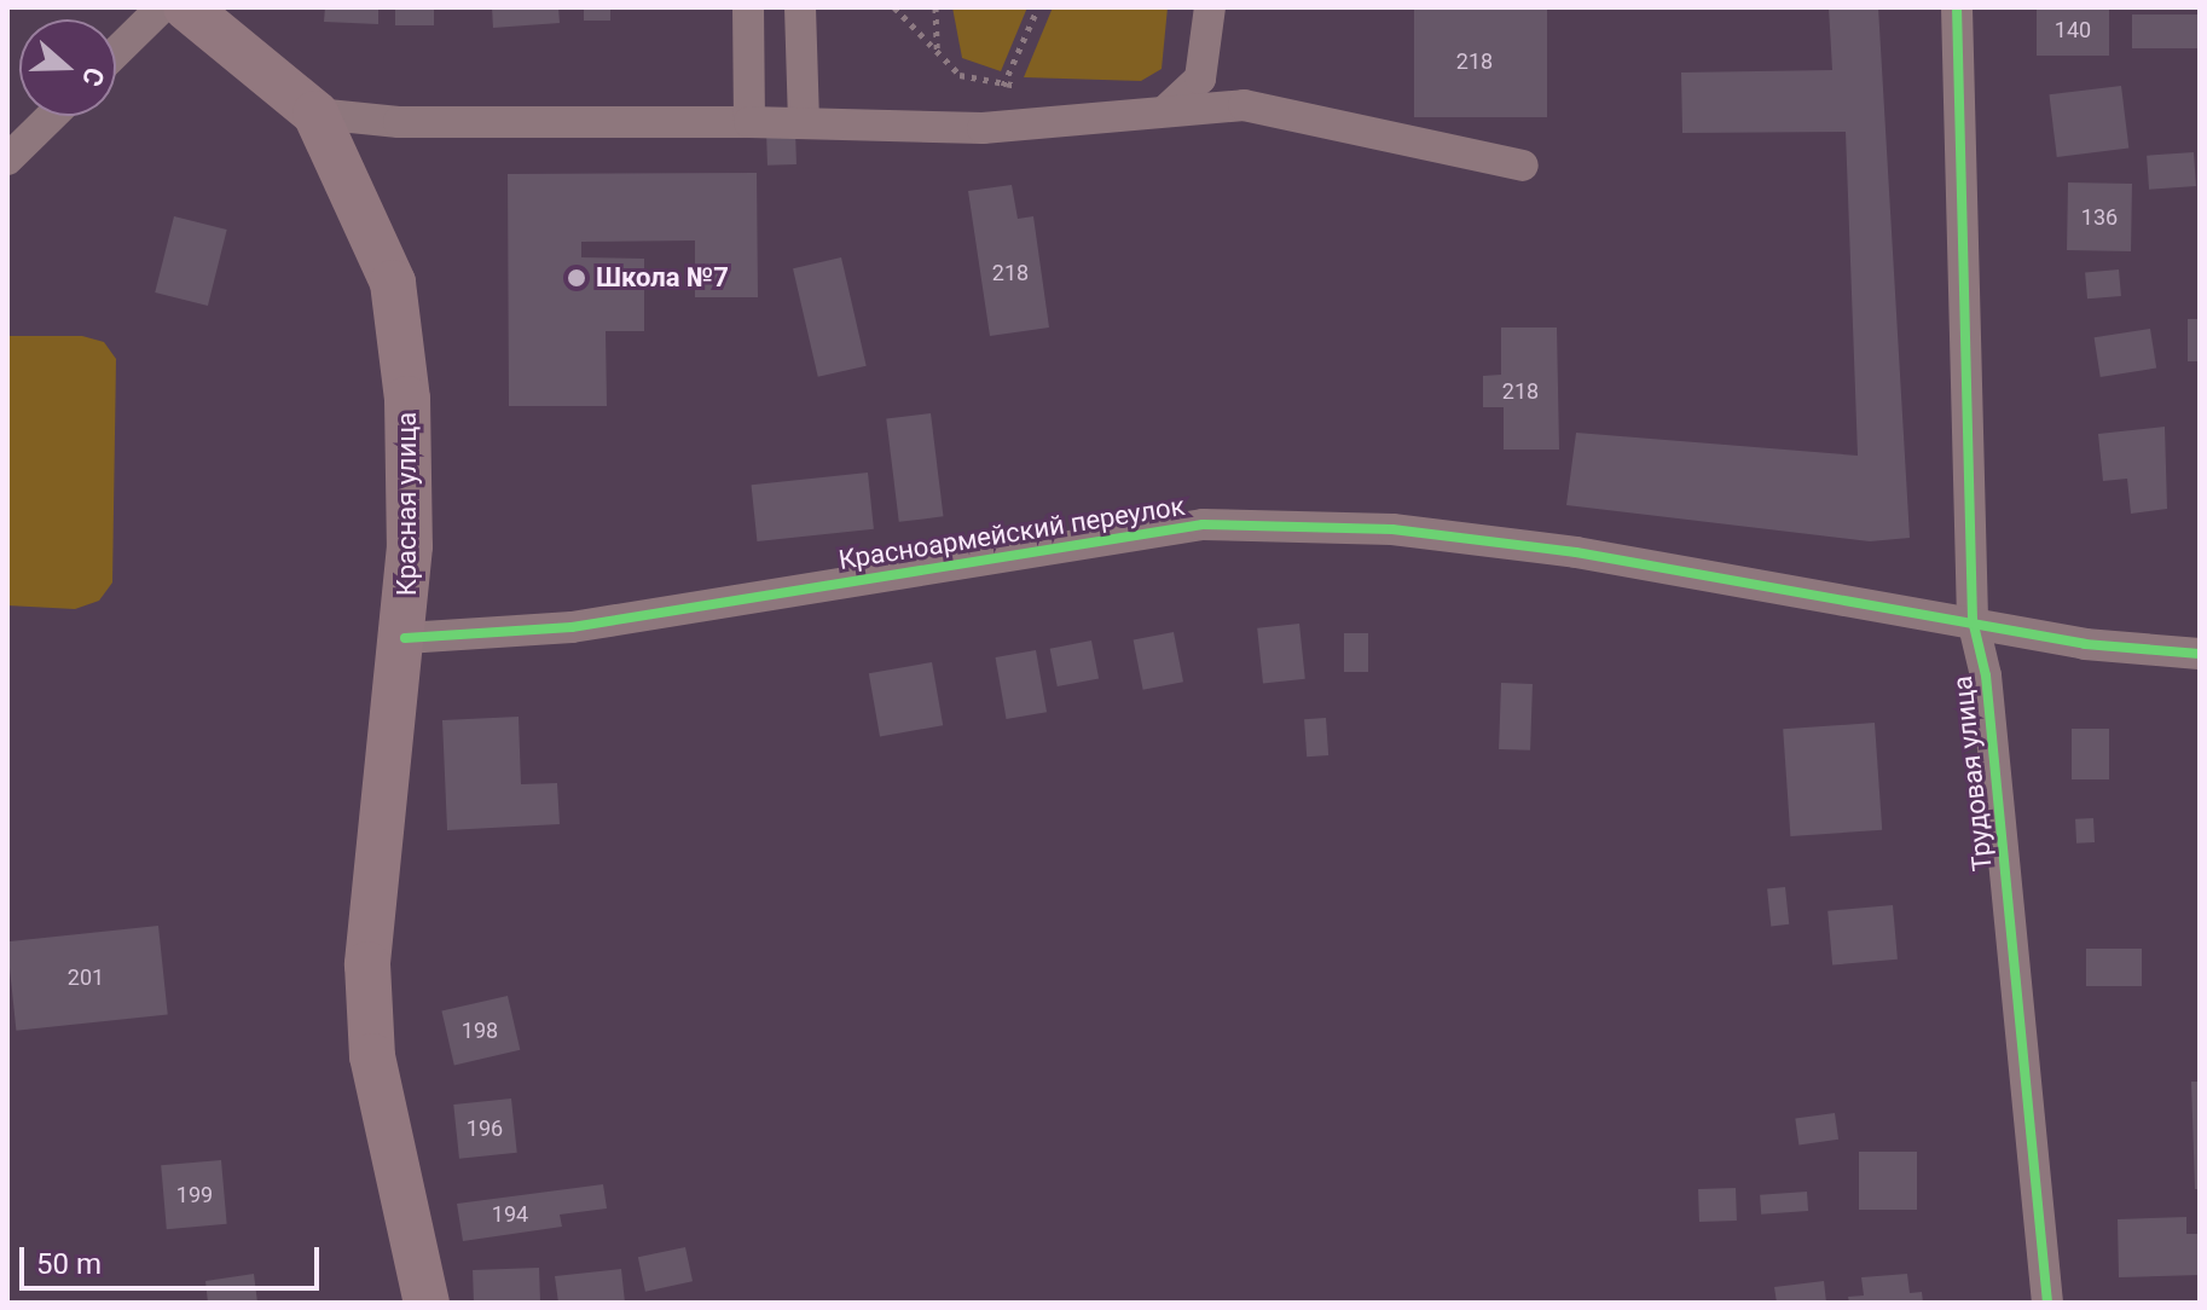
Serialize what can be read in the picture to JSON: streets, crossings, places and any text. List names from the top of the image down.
{
  "streets": {
    "main road": ["Красная улица"],
    "street": ["Красноармейский переулок", "Трудовая улица"]
  },
  "crossings": [
    ["Красная улица", "Красноармейский переулок"],
    ["Красноармейский переулок", "Трудовая улица"]
  ],
  "places": ["Школа №7"],
  "house_numbers": [
    "140",
    "218",
    "136",
    "218",
    "218",
    "201",
    "198",
    "196",
    "199",
    "194"
  ],
  "scale_bar": "50 m",
  "north": "right"
}
